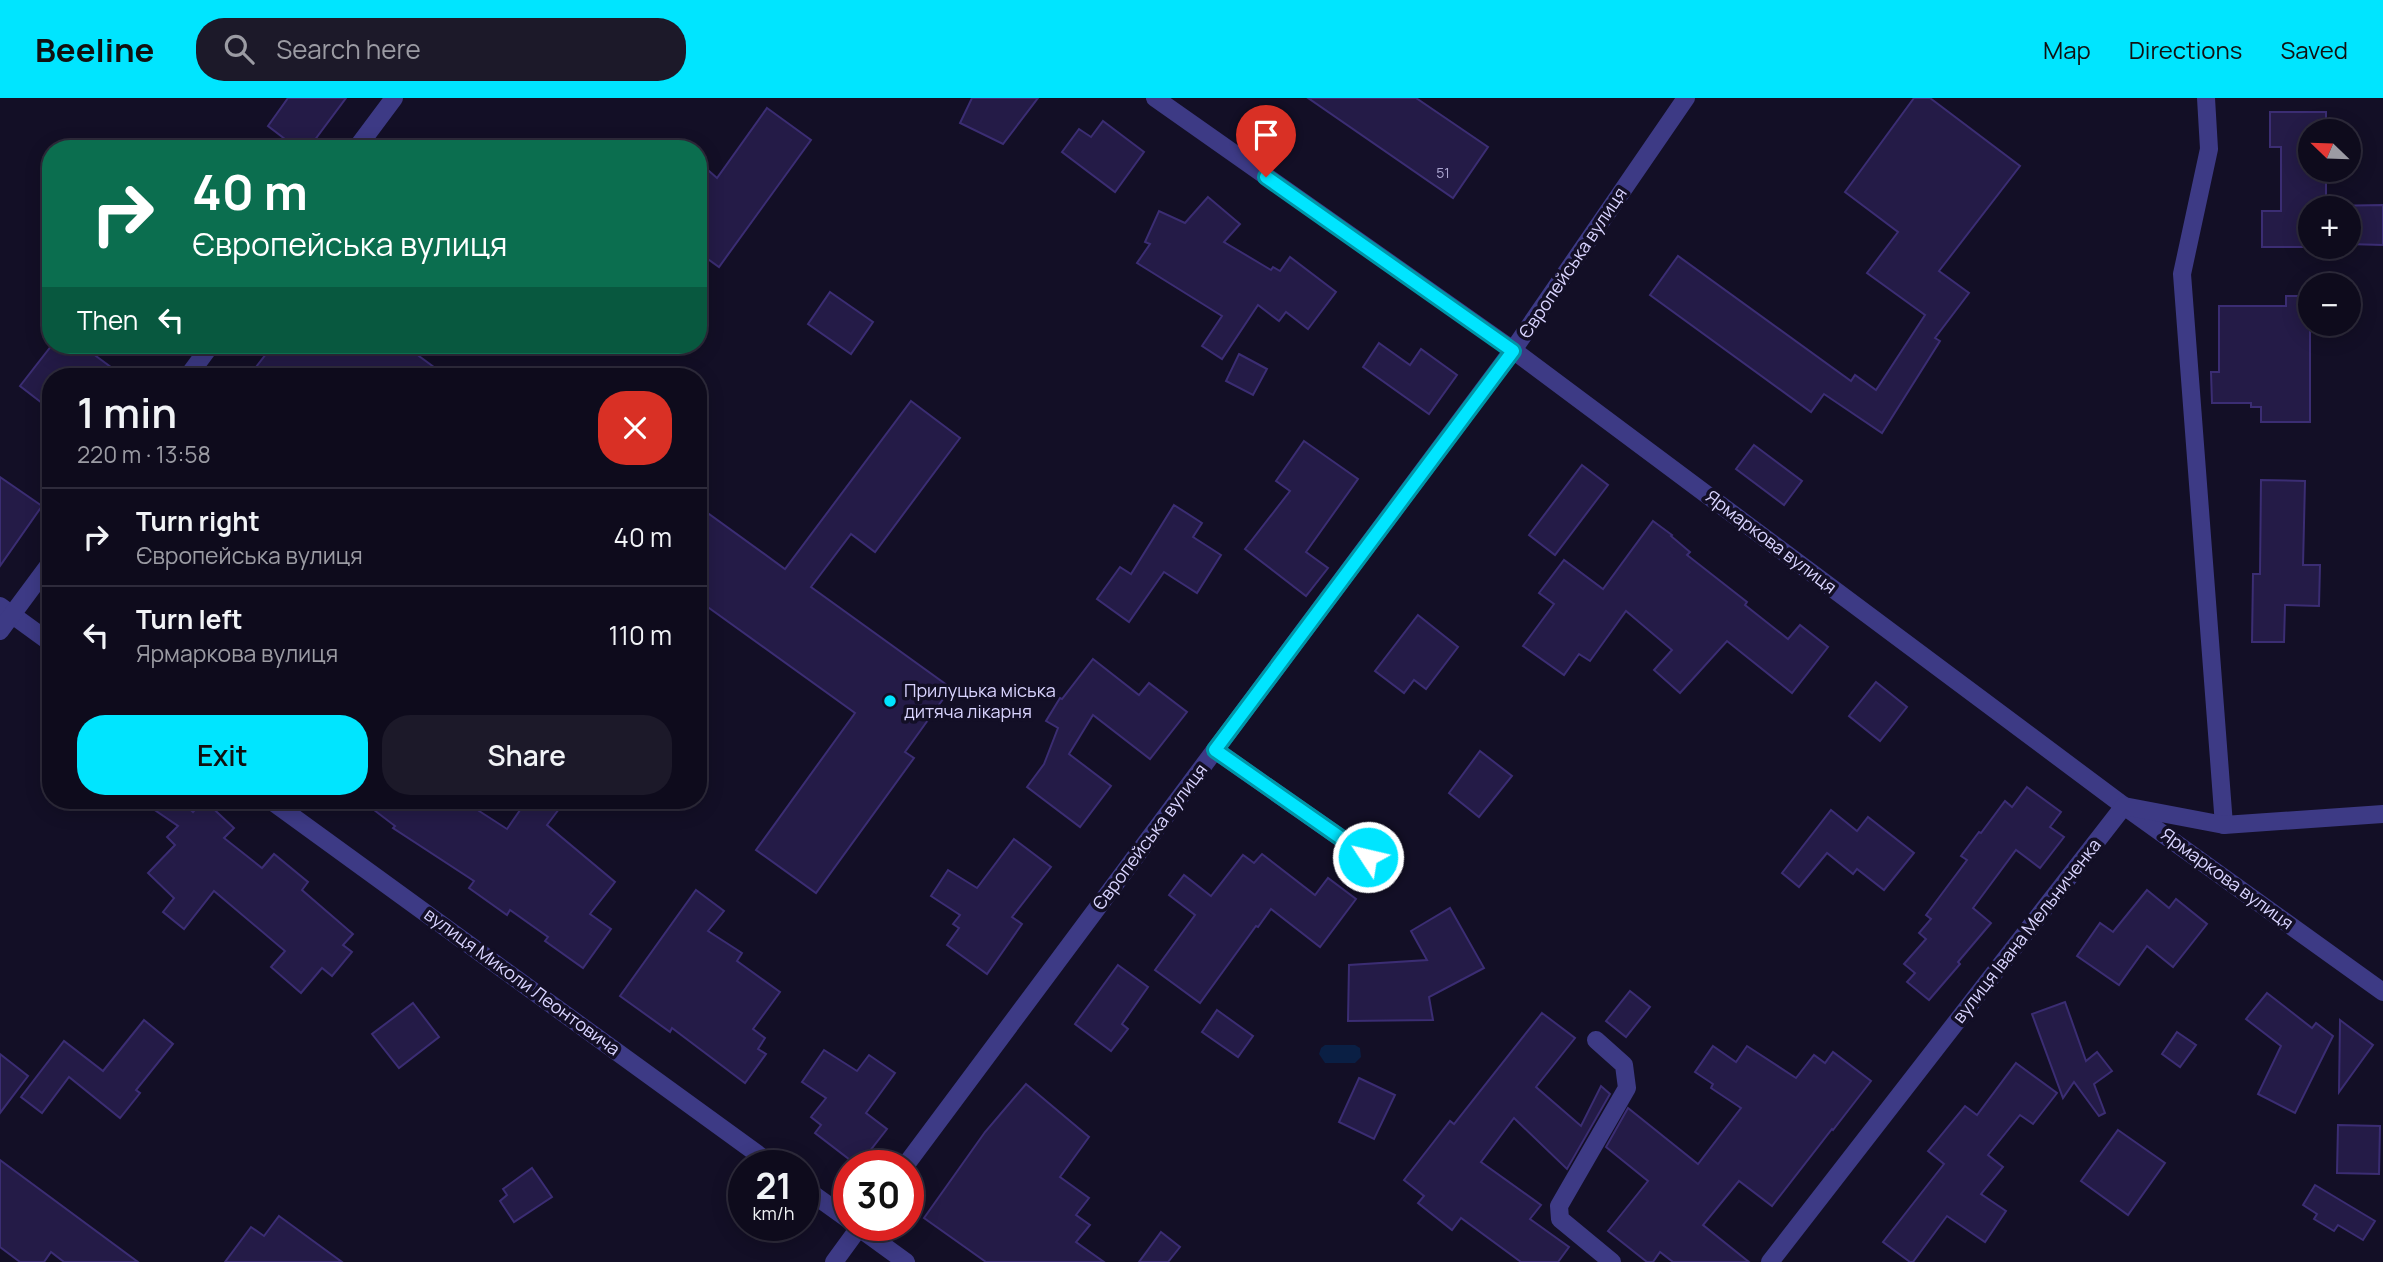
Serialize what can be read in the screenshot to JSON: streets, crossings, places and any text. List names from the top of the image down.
{
  "streets": {
    "street": [
      "Європейська вулиця",
      "Ярмаркова вулиця",
      "вулиця Івана Мельниченка",
      "вулиця Миколи Леонтовича"
    ]
  },
  "crossings": [
    ["Європейська вулиця", "Ярмаркова вулиця"],
    ["Ярмаркова вулиця", "вулиця Івана Мельниченка"]
  ],
  "places": ["Прилуцька міська дитяча лікарня"],
  "house_numbers": ["51"],
  "north": "top left",
  "page": {
    "header": "Beeline",
    "search": "Search here",
    "nav": ["Map", "Directions", "Saved"],
    "map_buttons": ["+", "−"],
    "turn": ["40 m", "Європейська вулиця"],
    "then": "Then",
    "heading": ["1 min", "220 m · 13:58"],
    "list": [
      {
        "name": "Turn right",
        "note": "Європейська вулиця",
        "value": "40 m"
      },
      {
        "name": "Turn left",
        "note": "Ярмаркова вулиця",
        "value": "110 m"
      }
    ],
    "buttons": ["Exit", "Share"],
    "speed": "21 km/h",
    "limit": "30"
  }
}
